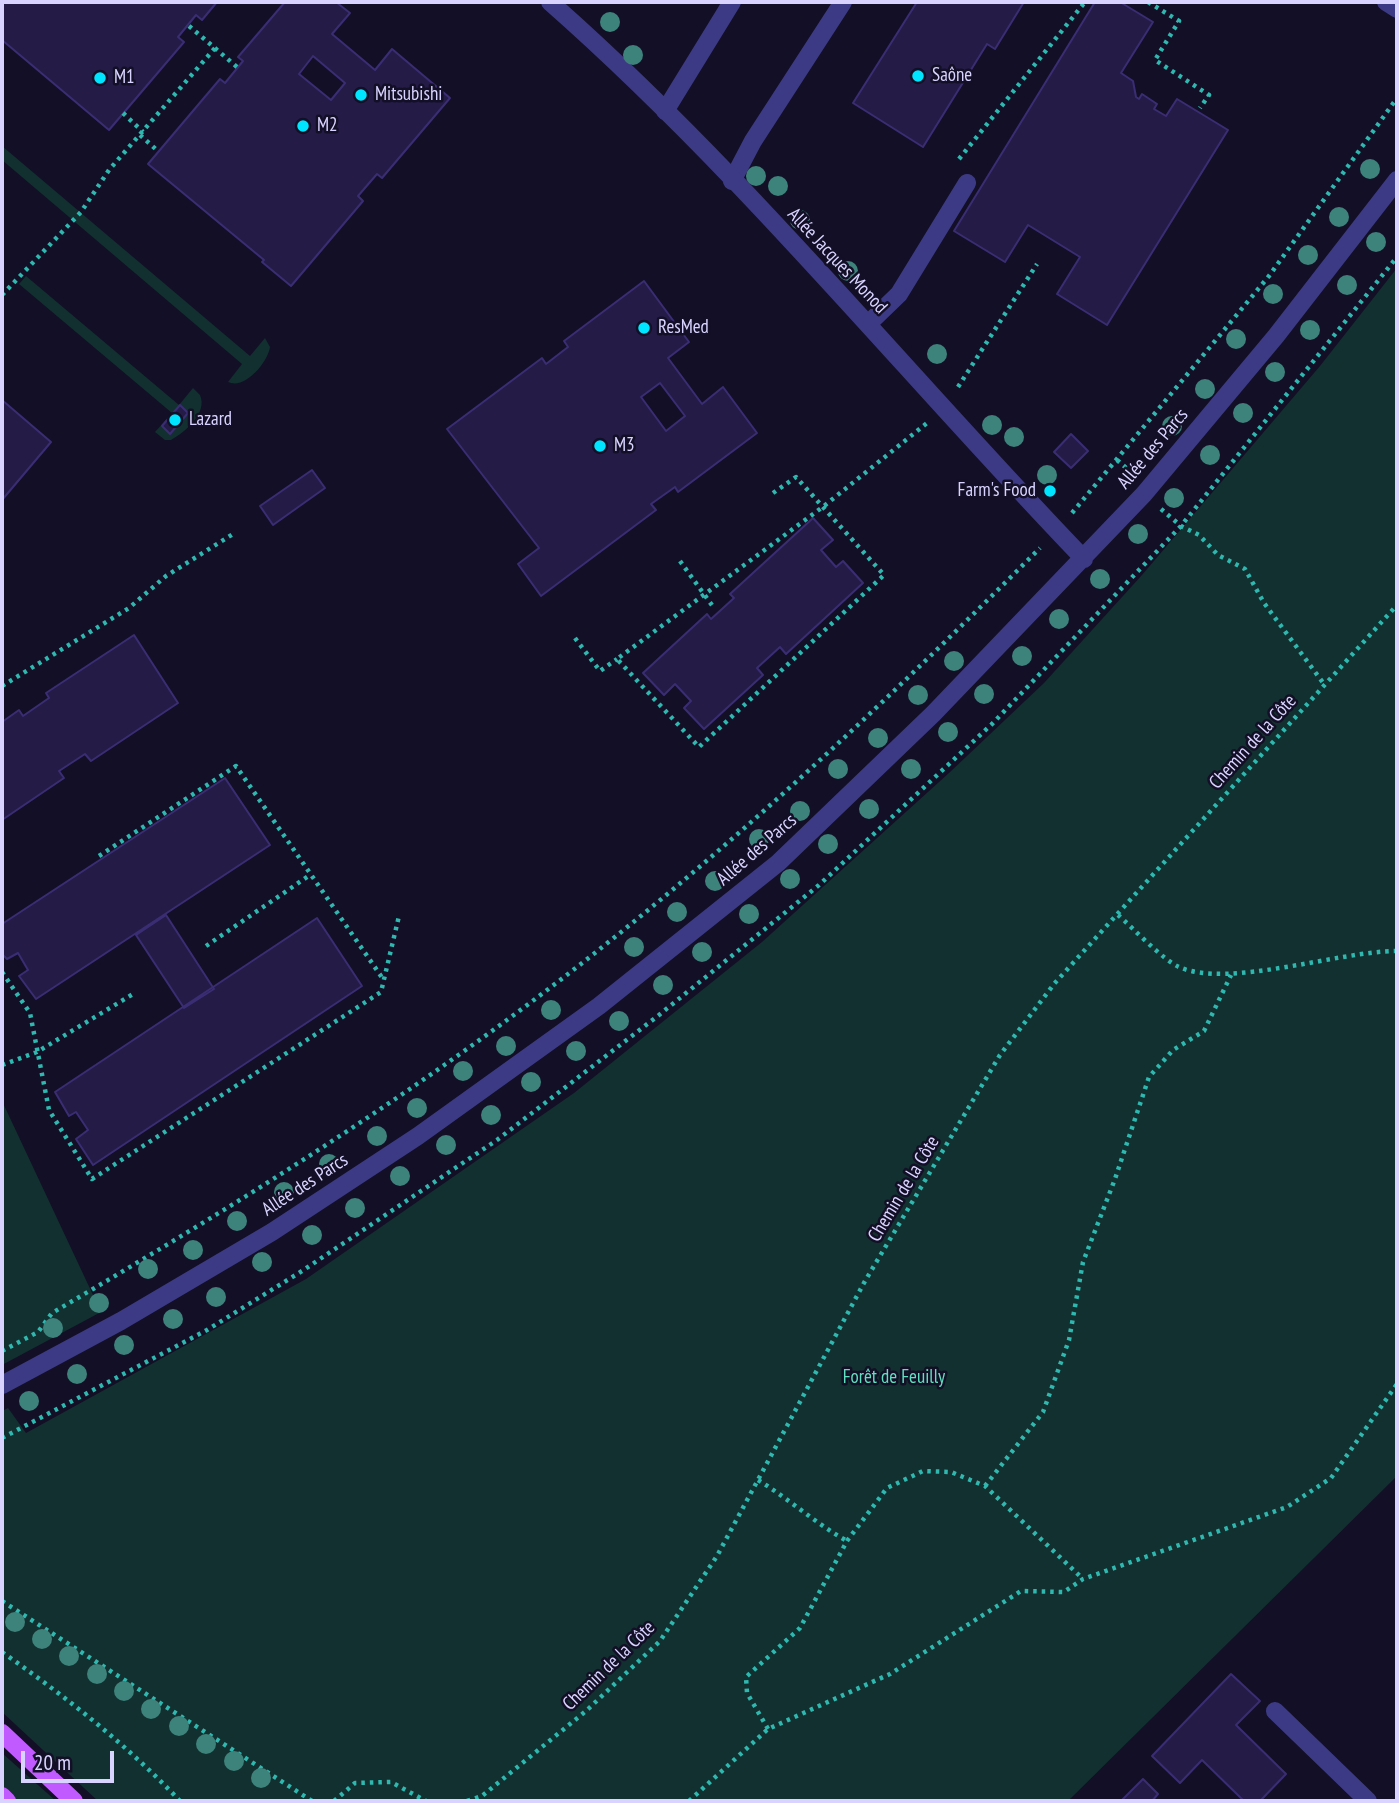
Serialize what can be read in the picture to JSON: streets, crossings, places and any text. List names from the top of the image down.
{
  "streets": {
    "street": ["Allée Jacques Monod", "Allée des Parcs"],
    "path": ["Chemin de la Côte"]
  },
  "crossings": [
    ["Allée Jacques Monod", "Allée des Parcs"]
  ],
  "parks": ["Forêt de Feuilly"],
  "places": [
    "Saône",
    "M1",
    "Mitsubishi",
    "M2",
    "ResMed",
    "Lazard",
    "M3",
    "Farm's Food"
  ],
  "scale_bar": "20 m"
}
